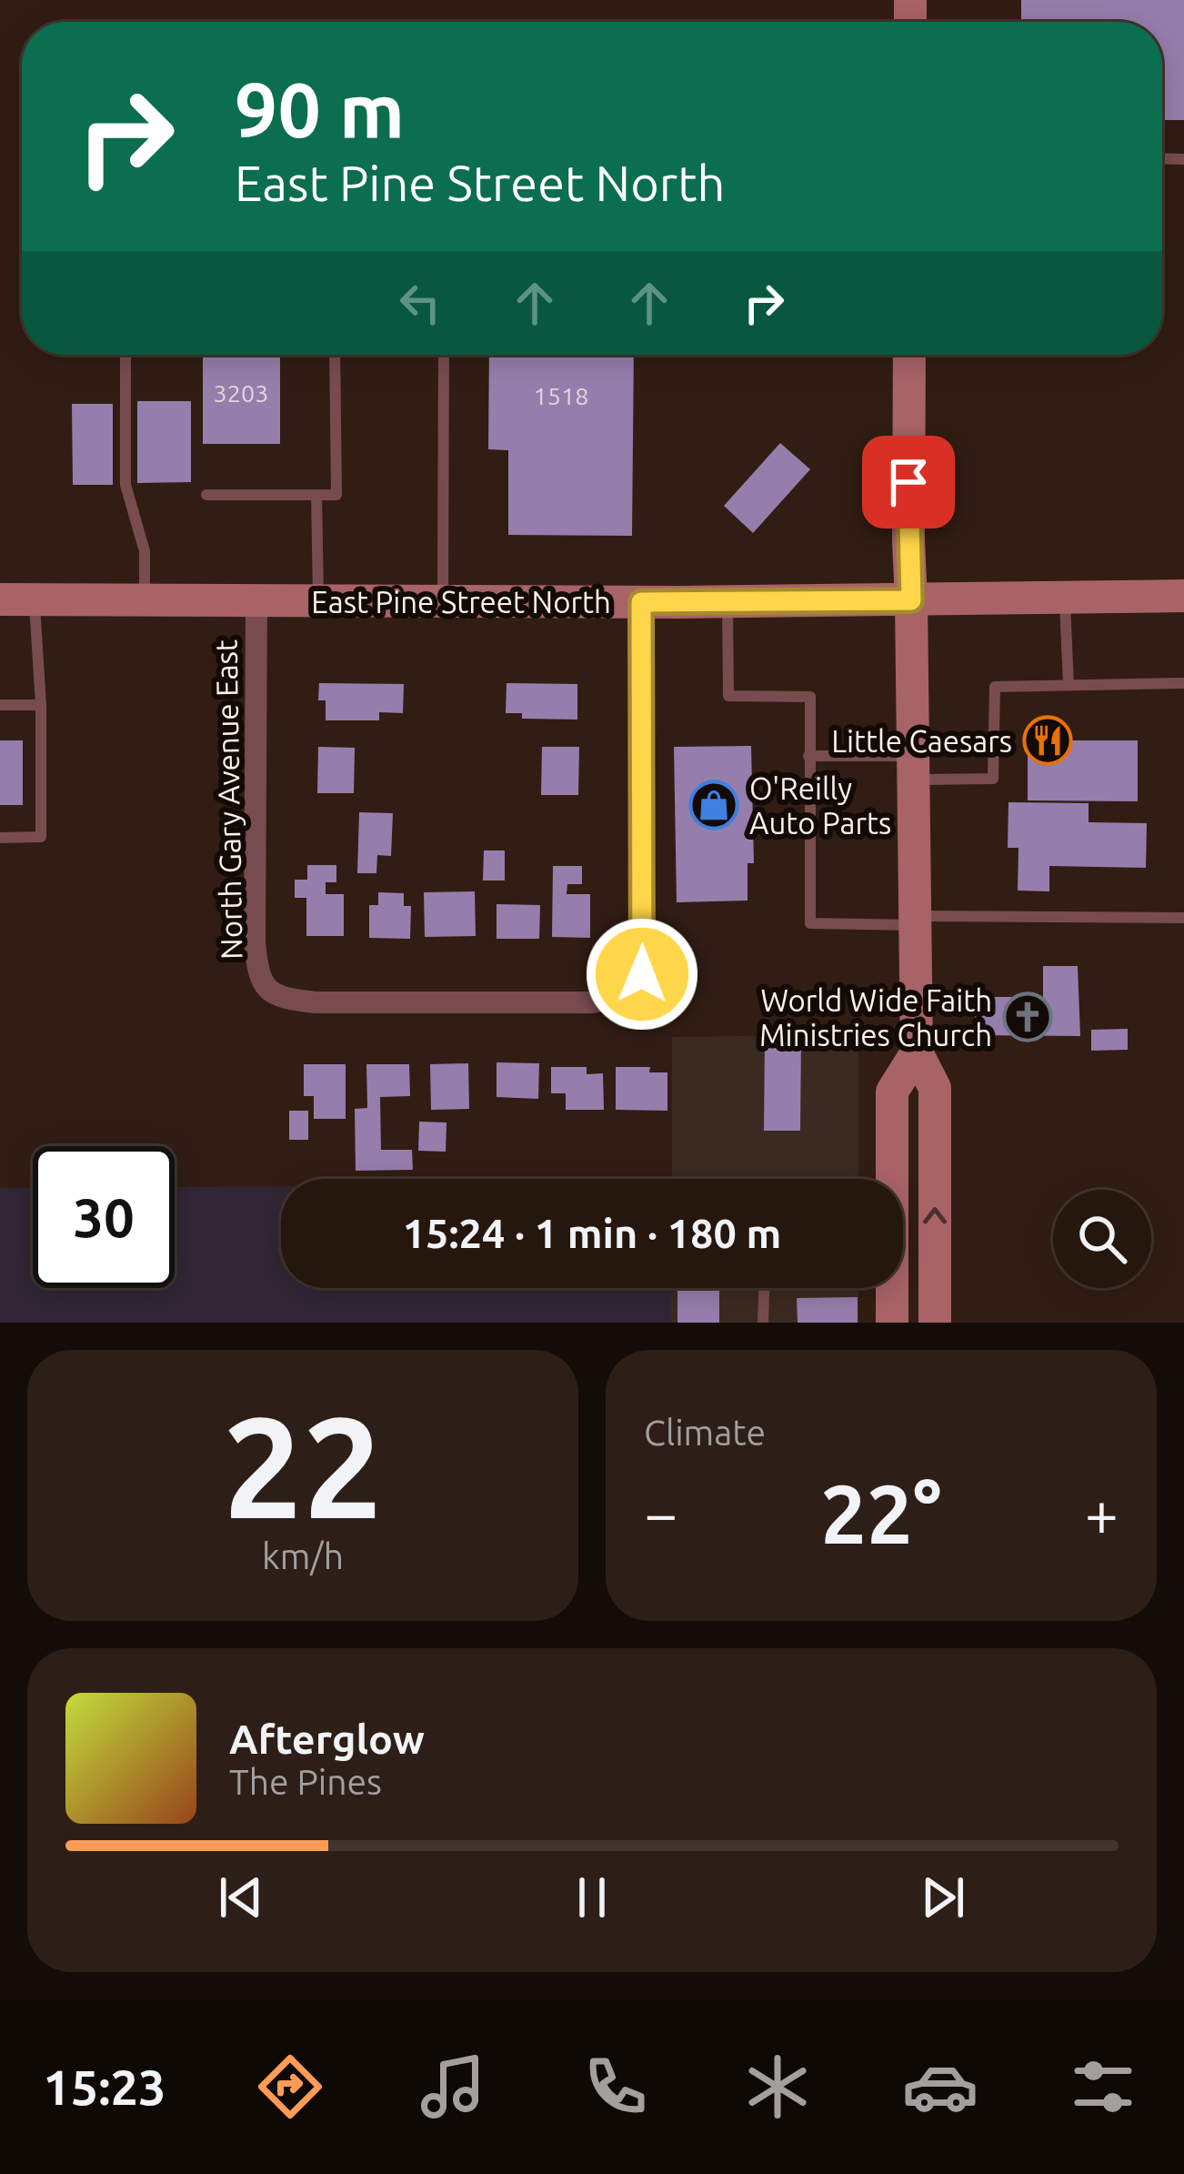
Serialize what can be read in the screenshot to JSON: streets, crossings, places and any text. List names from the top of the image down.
{
  "streets": {
    "main road": ["East Pine Street North"],
    "street": ["North Gary Avenue East"]
  },
  "crossings": [
    ["East Pine Street North", "North Gary Avenue East"]
  ],
  "places": {
    "restaurant": ["Little Caesars"],
    "shop": ["O'Reilly Auto Parts"],
    "church": ["World Wide Faith Ministries Church"]
  },
  "house_numbers": ["3203", "1518"],
  "page": {
    "turn": ["90 m", "East Pine Street North"],
    "limit": "30",
    "trip": "15:24 · 1 min · 180 m",
    "tile": [
      ["22", "km/h"],
      "Climate"
    ],
    "heat": ["−", "22°", "+"],
    "song": ["Afterglow", "The Pines"],
    "tabs": "15:23"
  }
}
